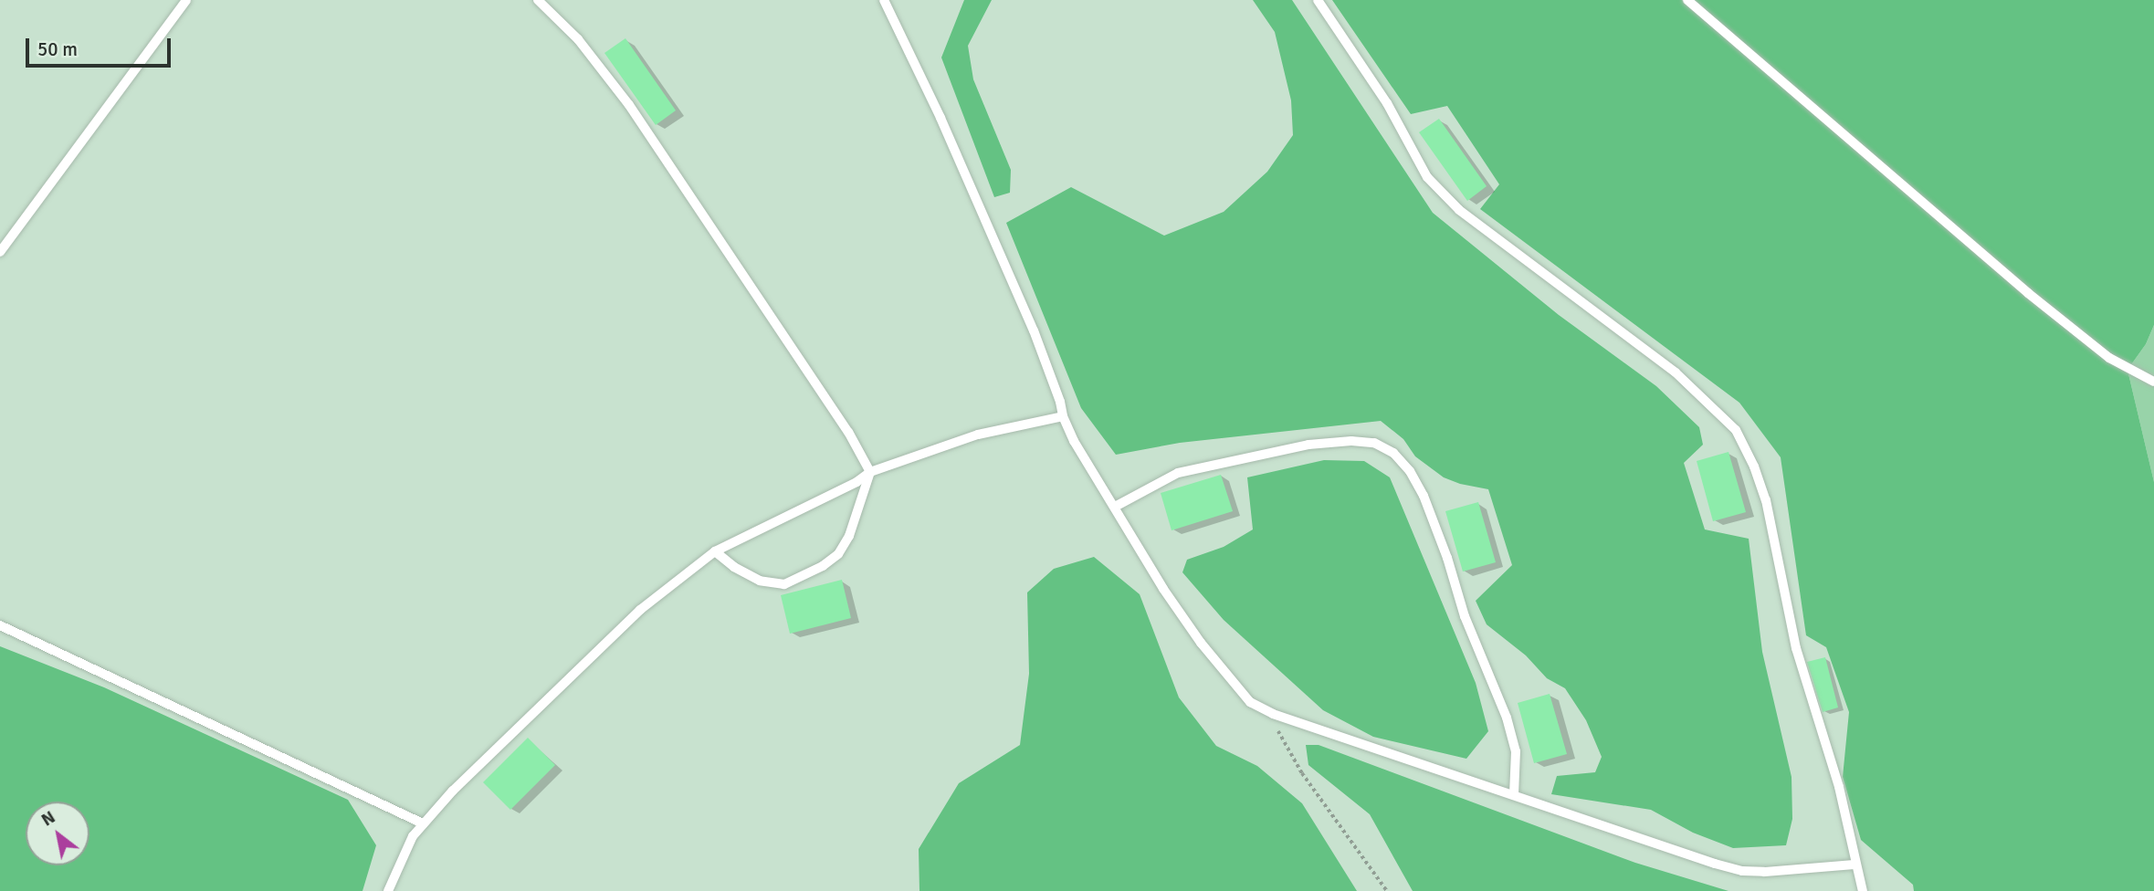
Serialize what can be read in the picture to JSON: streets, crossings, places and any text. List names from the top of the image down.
{
  "scale_bar": "50 m",
  "north": "top left"
}
